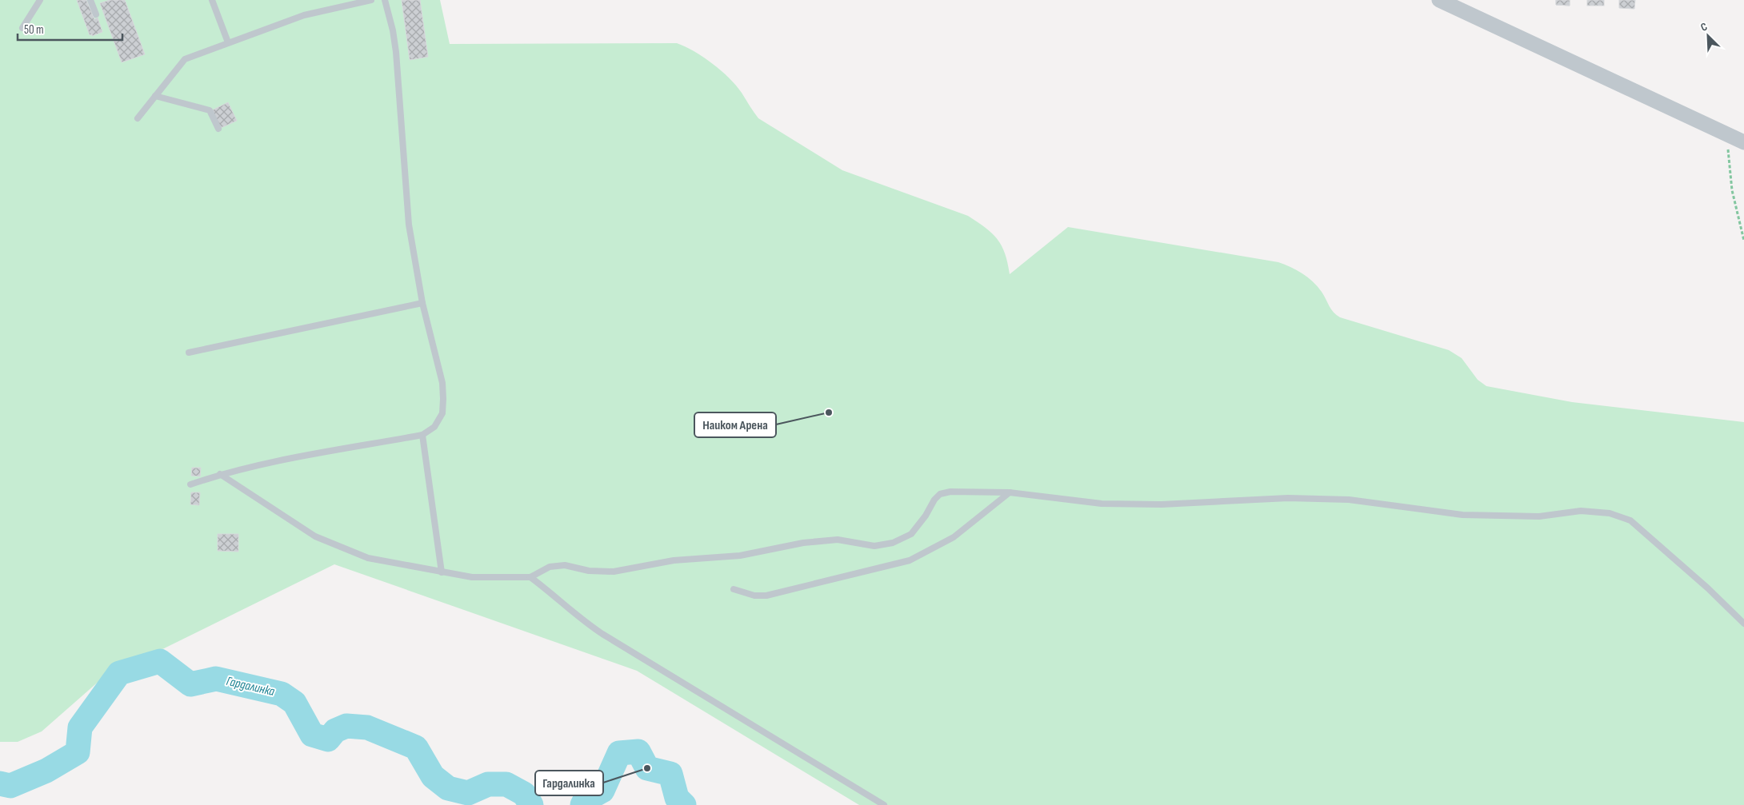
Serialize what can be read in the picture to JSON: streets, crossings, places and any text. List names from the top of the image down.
{
  "water": ["Гардалинка"],
  "places": ["Наиком Арена", "Гардалинка"],
  "scale_bar": "50 m",
  "north": "top left"
}
